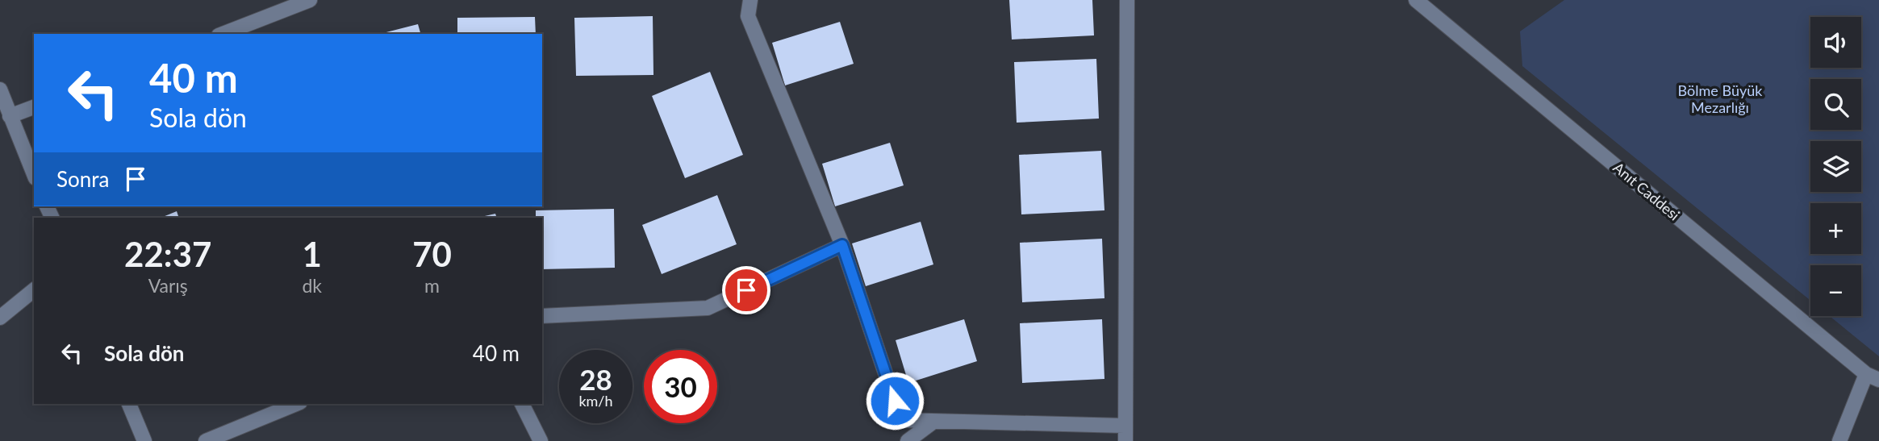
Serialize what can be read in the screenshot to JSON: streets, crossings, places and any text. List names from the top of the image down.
{
  "streets": {
    "street": ["Anıt Caddesi"]
  },
  "parks": ["Bölme Büyük Mezarlığı"],
  "page": {
    "map_buttons": ["+", "−"],
    "turn": ["40 m", "Sola dön"],
    "then": "Sonra",
    "eta": [
      "22:37",
      "Varış",
      "1",
      "dk",
      "70",
      "m"
    ],
    "list": [
      {
        "name": "Sola dön",
        "value": "40 m"
      }
    ],
    "speed": "28 km/h",
    "limit": "30"
  }
}
